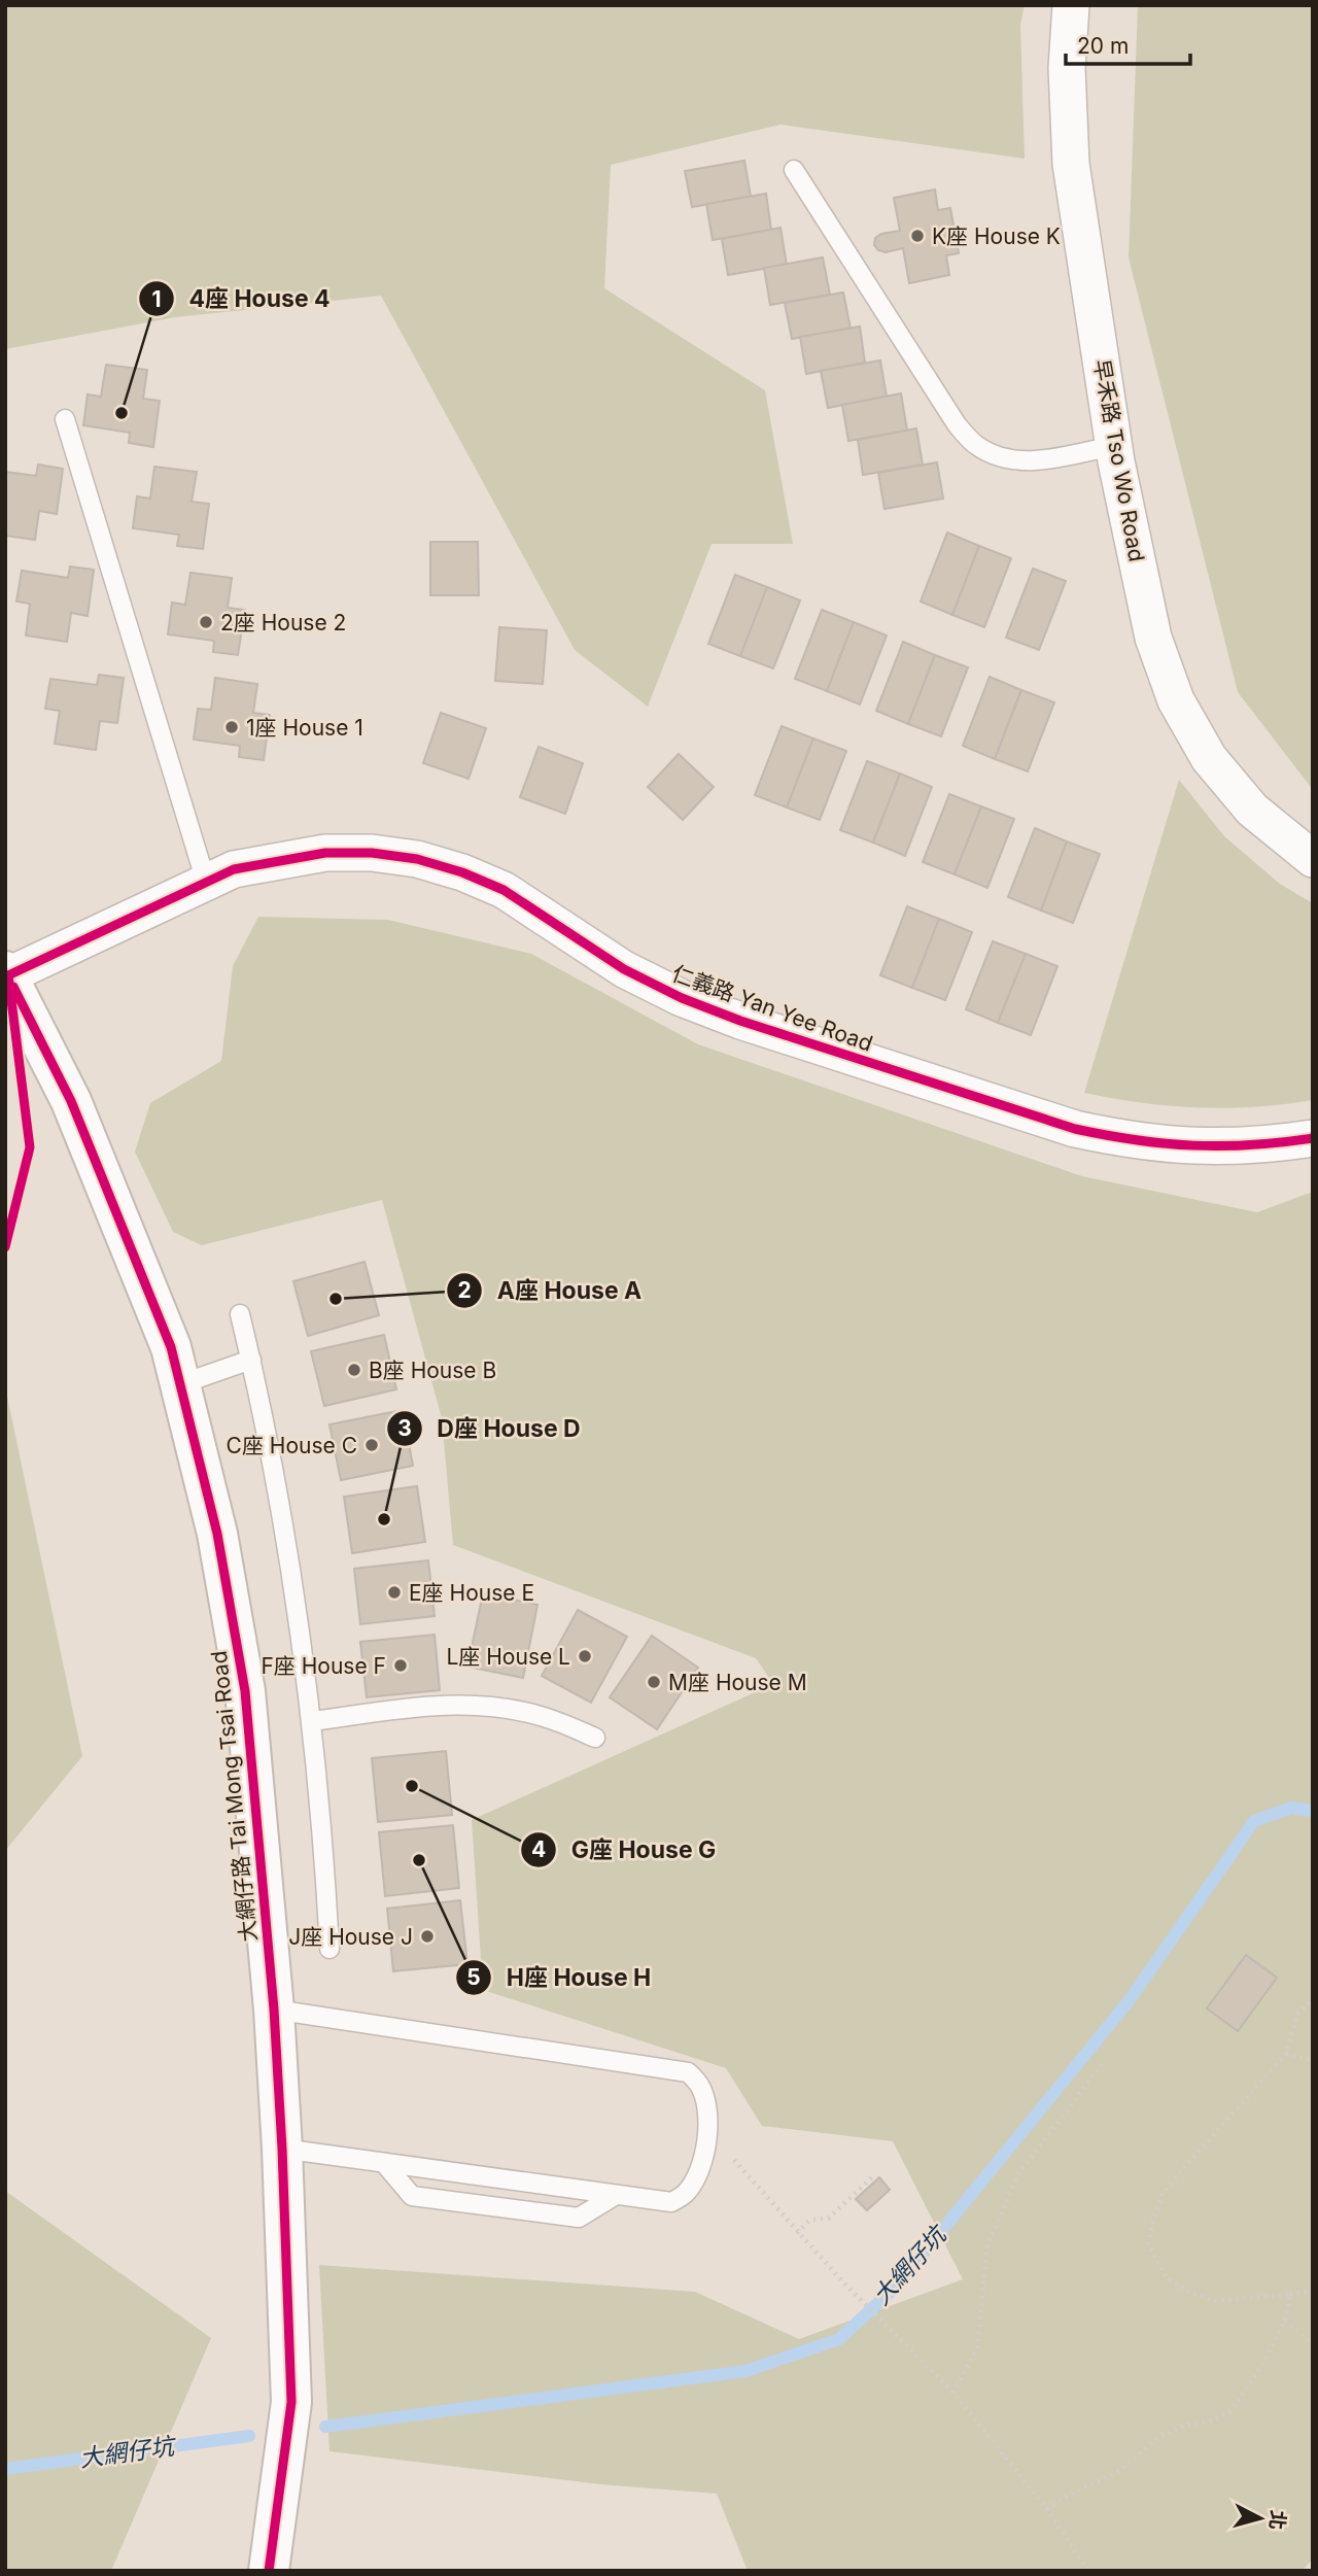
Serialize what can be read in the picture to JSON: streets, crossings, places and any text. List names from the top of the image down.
{
  "streets": {
    "street": ["早禾路 Tso Wo Road", "仁義路 Yan Yee Road", "大網仔路 Tai Mong Tsai Road"]
  },
  "crossings": [
    ["仁義路 Yan Yee Road", "大網仔路 Tai Mong Tsai Road"]
  ],
  "water": ["大網仔坑"],
  "places": [
    "K座 House K",
    "4座 House 4",
    "2座 House 2",
    "1座 House 1",
    "A座 House A",
    "B座 House B",
    "C座 House C",
    "D座 House D",
    "E座 House E",
    "L座 House L",
    "F座 House F",
    "M座 House M",
    "G座 House G",
    "H座 House H",
    "J座 House J"
  ],
  "scale_bar": "20 m",
  "north": "right"
}
